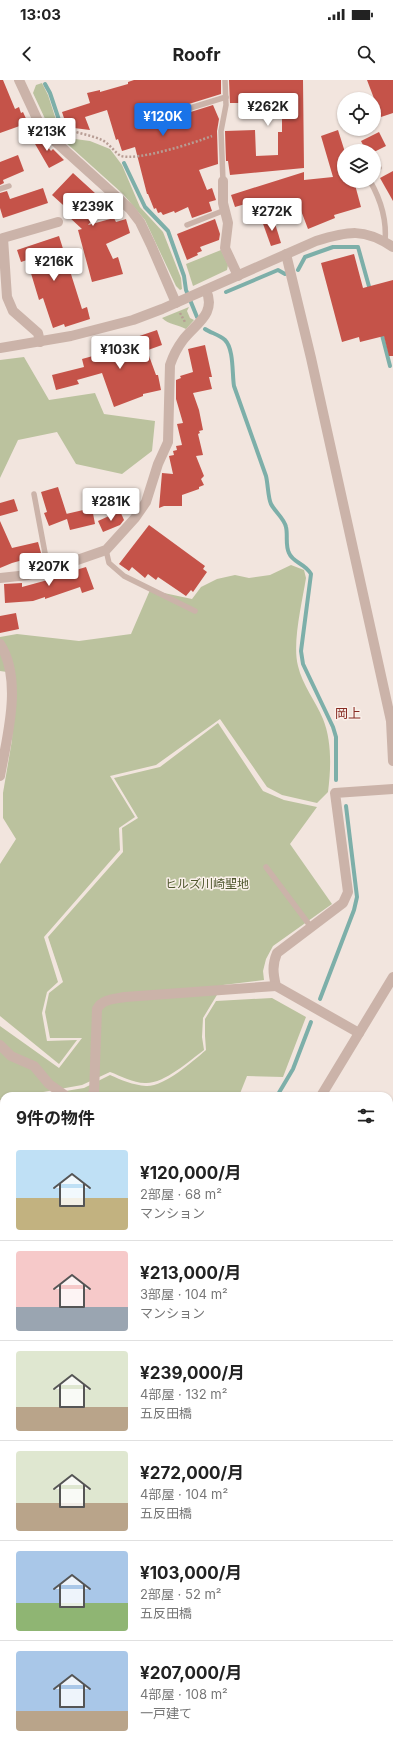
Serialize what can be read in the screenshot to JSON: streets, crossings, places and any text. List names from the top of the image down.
{
  "districts": ["岡上"],
  "parks": ["ヒルズ川崎聖地"],
  "page": {
    "status": "13:03",
    "header": "Roofr",
    "price": [
      "¥262K",
      "¥120K",
      "¥213K",
      "¥239K",
      "¥272K",
      "¥216K",
      "¥103K",
      "¥281K",
      "¥207K"
    ],
    "heading": "9件の物件",
    "list": [
      {
        "name": "¥120,000/月",
        "note": "2部屋 · 68 m² · マンション"
      },
      {
        "name": "¥213,000/月",
        "note": "3部屋 · 104 m² · マンション"
      },
      {
        "name": "¥239,000/月",
        "note": "4部屋 · 132 m² · 五反田橋"
      },
      {
        "name": "¥272,000/月",
        "note": "4部屋 · 104 m² · 五反田橋"
      },
      {
        "name": "¥103,000/月",
        "note": "2部屋 · 52 m² · 五反田橋"
      },
      {
        "name": "¥207,000/月",
        "note": "4部屋 · 108 m² · 一戸建て"
      }
    ]
  }
}
